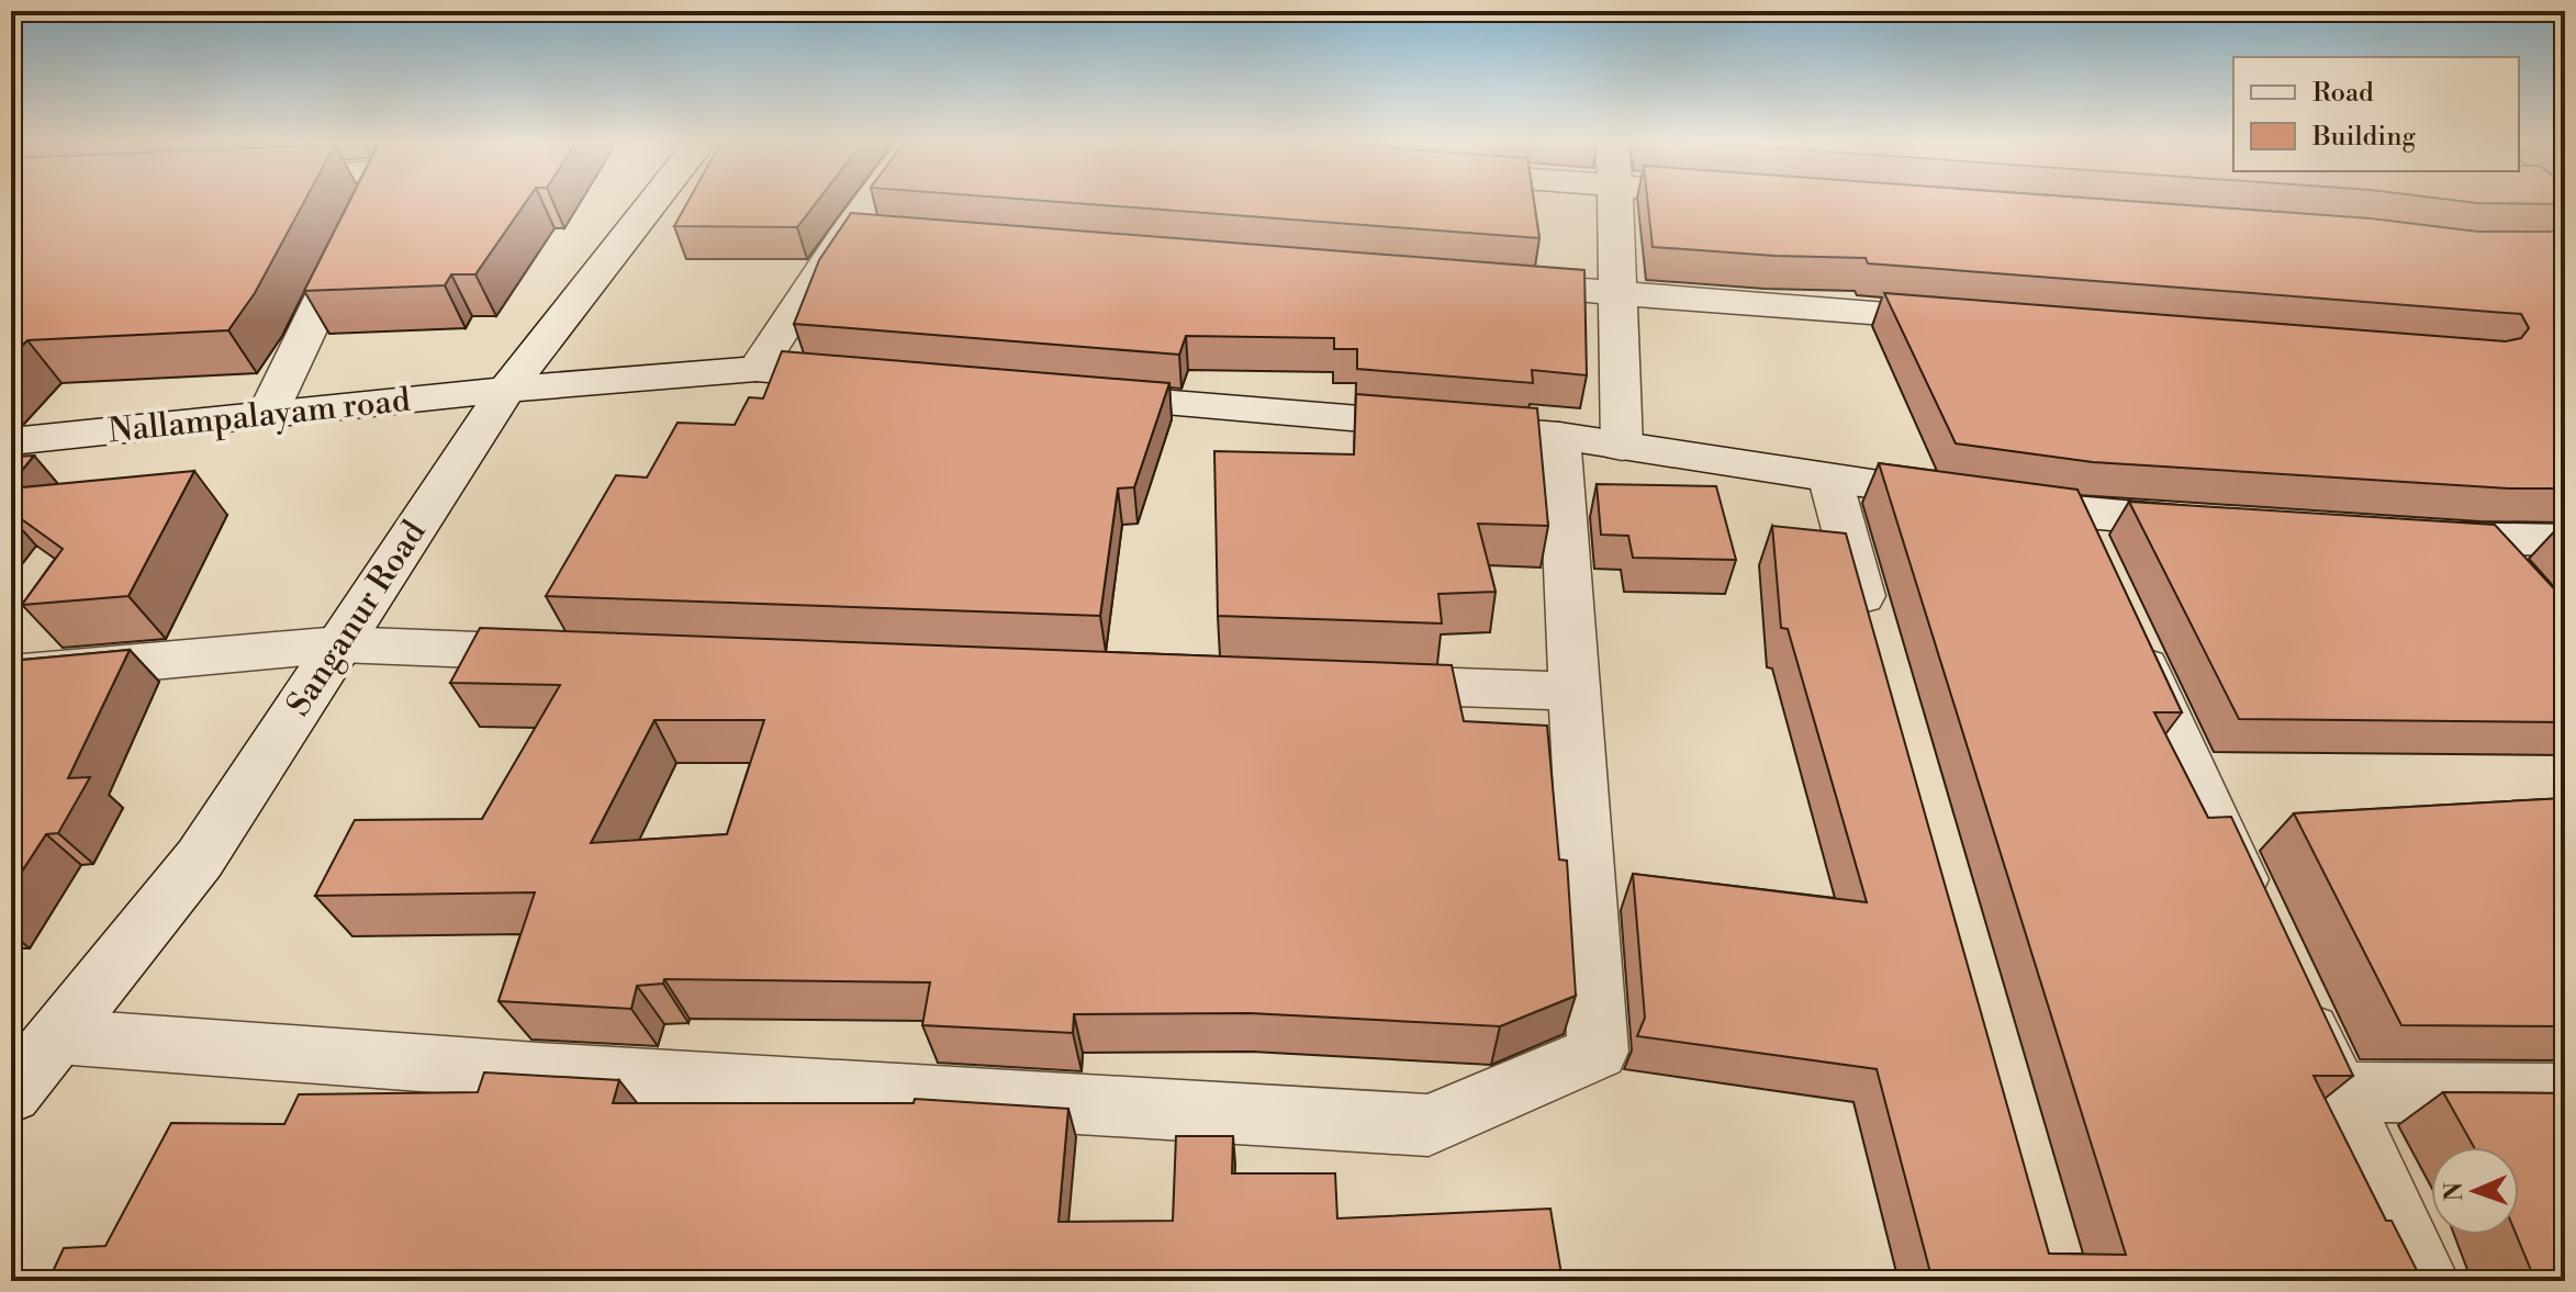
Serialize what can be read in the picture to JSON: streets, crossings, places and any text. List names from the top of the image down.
{
  "streets": {
    "street": ["Nallampalayam road", "Sanganur Road"]
  },
  "crossings": [
    ["Nallampalayam road", "Sanganur Road"]
  ],
  "legend": ["Road", "Building"],
  "north": "left"
}
